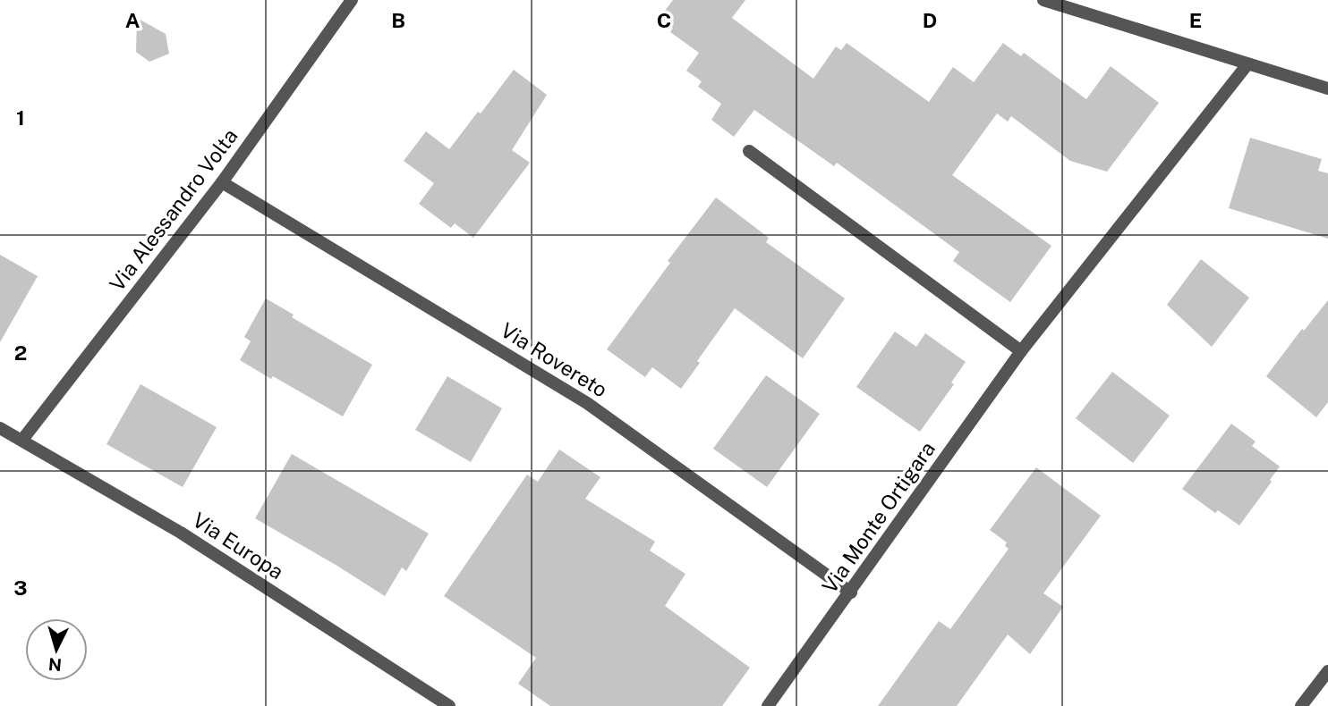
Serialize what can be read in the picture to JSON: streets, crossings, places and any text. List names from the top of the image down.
{
  "streets": {
    "street": [
      "Via Alessandro Volta",
      "Via Rovereto",
      "Via Monte Ortigara",
      "Via Europa"
    ]
  },
  "crossings": [
    ["Via Alessandro Volta", "Via Rovereto"],
    ["Via Alessandro Volta", "Via Europa"],
    ["Via Rovereto", "Via Monte Ortigara"]
  ],
  "north": "bottom",
  "grid": {
    "columns": [
      "A",
      "B",
      "C",
      "D",
      "E"
    ],
    "rows": ["1", "2", "3"]
  }
}
